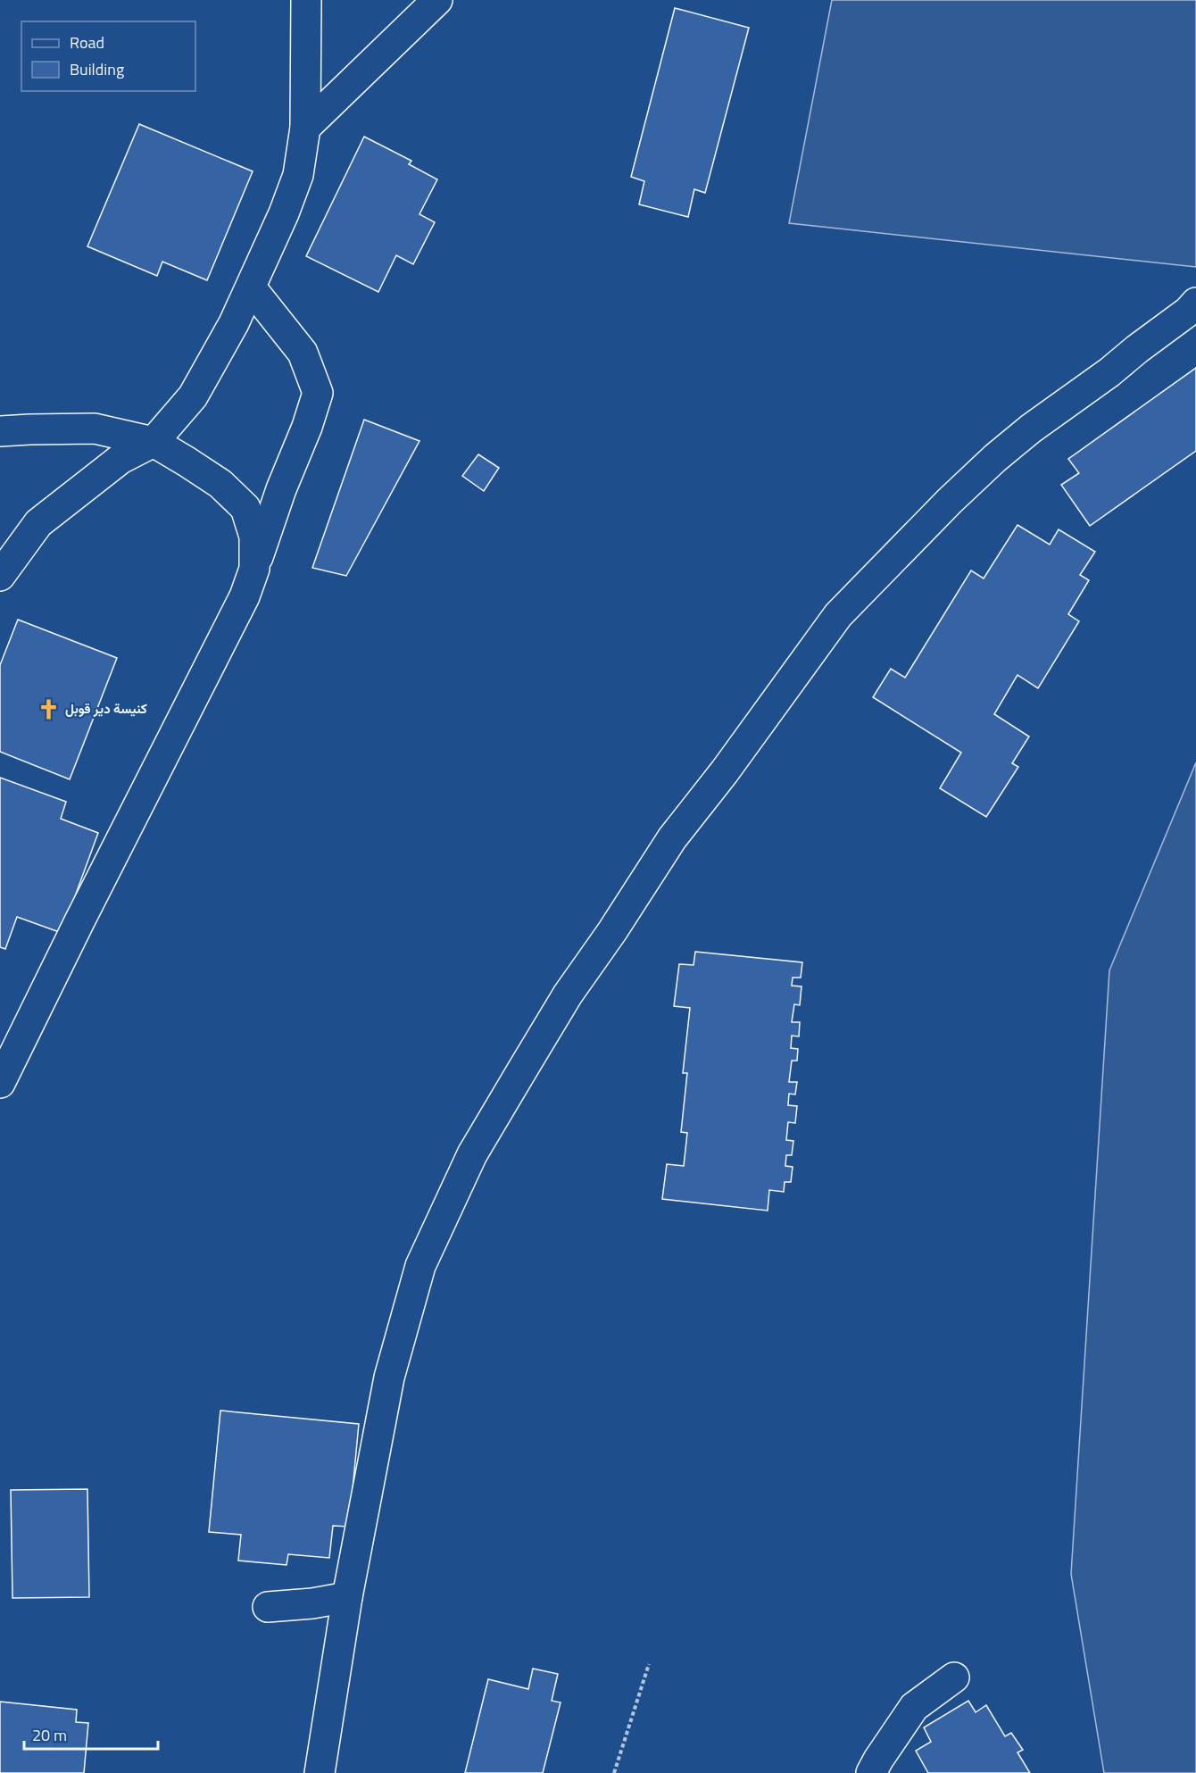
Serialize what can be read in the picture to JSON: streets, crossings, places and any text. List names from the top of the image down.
{
  "places": {
    "church": ["كنيسة دير قوبل"]
  },
  "legend": ["Road", "Building"],
  "scale_bar": "20 m"
}
